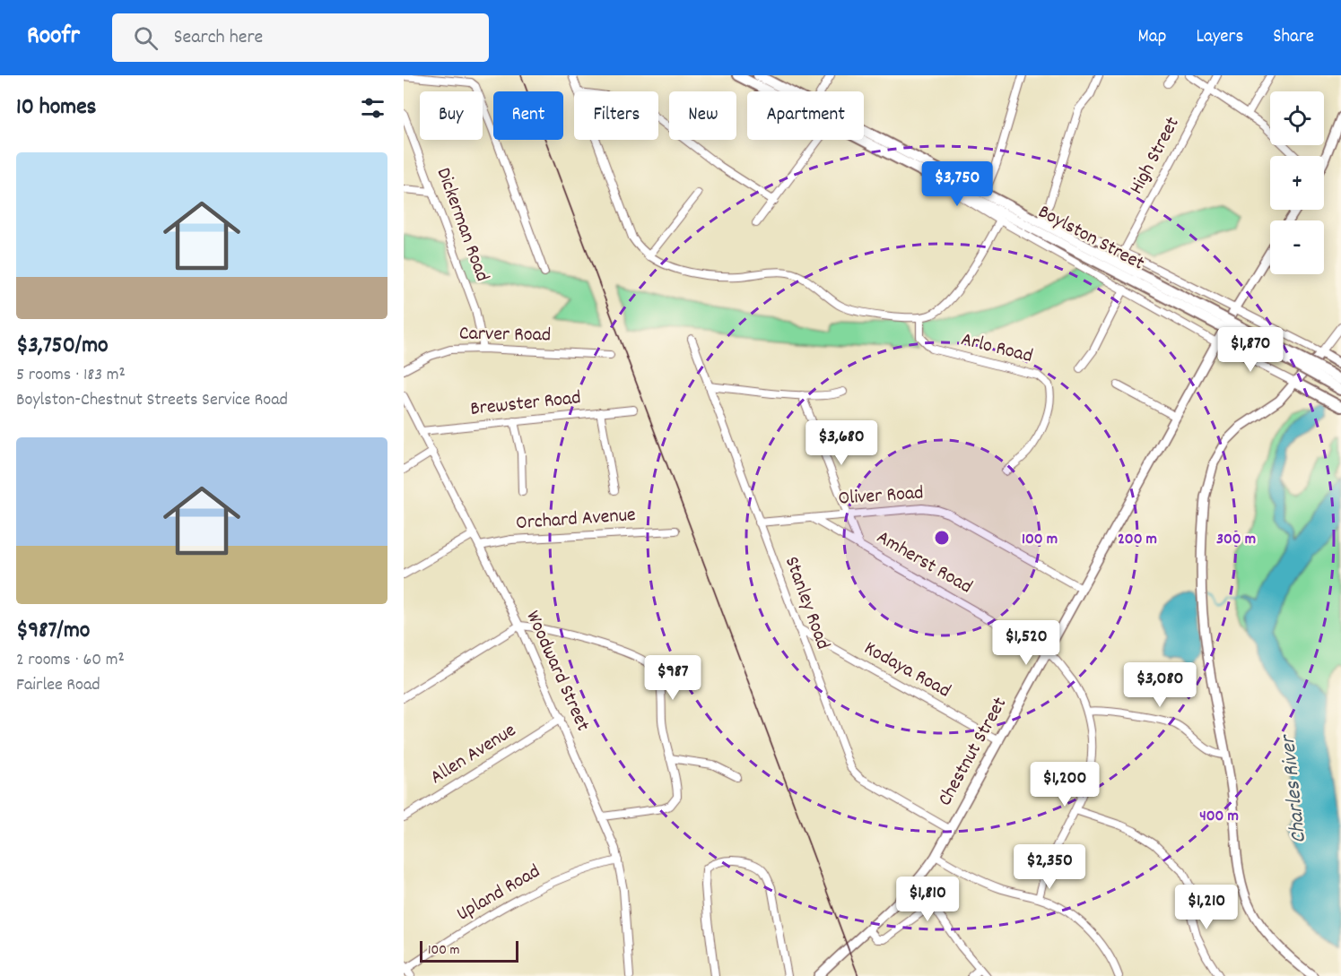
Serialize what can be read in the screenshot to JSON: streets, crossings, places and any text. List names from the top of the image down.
{
  "streets": {
    "highway": ["Boylston Street"],
    "main road": ["Chestnut Street"],
    "street": [
      "High Street",
      "Dickerman Road",
      "Carver Road",
      "Arlo Road",
      "Brewster Road",
      "Oliver Road",
      "Orchard Avenue",
      "Amherst Road",
      "Stanley Road",
      "Kodaya Road",
      "Woodward Street",
      "Allen Avenue",
      "Upland Road"
    ]
  },
  "crossings": [
    ["Dickerman Road", "Carver Road"],
    ["Brewster Road", "Woodward Street"],
    ["Oliver Road", "Amherst Road"],
    ["Oliver Road", "Stanley Road"],
    ["Oliver Road", "Chestnut Street"],
    ["Orchard Avenue", "Woodward Street"],
    ["Amherst Road", "Chestnut Street"],
    ["Stanley Road", "Kodaya Road"],
    ["Stanley Road", "Chestnut Street"],
    ["Kodaya Road", "Chestnut Street"],
    ["Woodward Street", "Allen Avenue"],
    ["Woodward Street", "Upland Road"]
  ],
  "water": ["Charles River"],
  "scale_bar": "100 m",
  "page": {
    "header": "Roofr",
    "search": "Search here",
    "nav": ["Map", "Layers", "Share"],
    "heading": "10 homes",
    "map_buttons": ["+", "−"],
    "chip": [
      "Buy",
      "Rent",
      "Filters",
      "New",
      "Apartment"
    ],
    "list": [
      {
        "name": "$3,750/mo",
        "note": "5 rooms · 183 m² · Boylston-Chestnut Streets Service Road"
      },
      {
        "name": "$987/mo",
        "note": "2 rooms · 60 m² · Fairlee Road"
      }
    ],
    "price": [
      "$3,750",
      "$1,870",
      "$3,680",
      "$1,520",
      "$987",
      "$3,080",
      "$1,200",
      "$2,350",
      "$1,810",
      "$1,210"
    ],
    "scale": "100 m"
  },
  "rings": [
    "100 m",
    "200 m",
    "300 m",
    "400 m"
  ]
}
